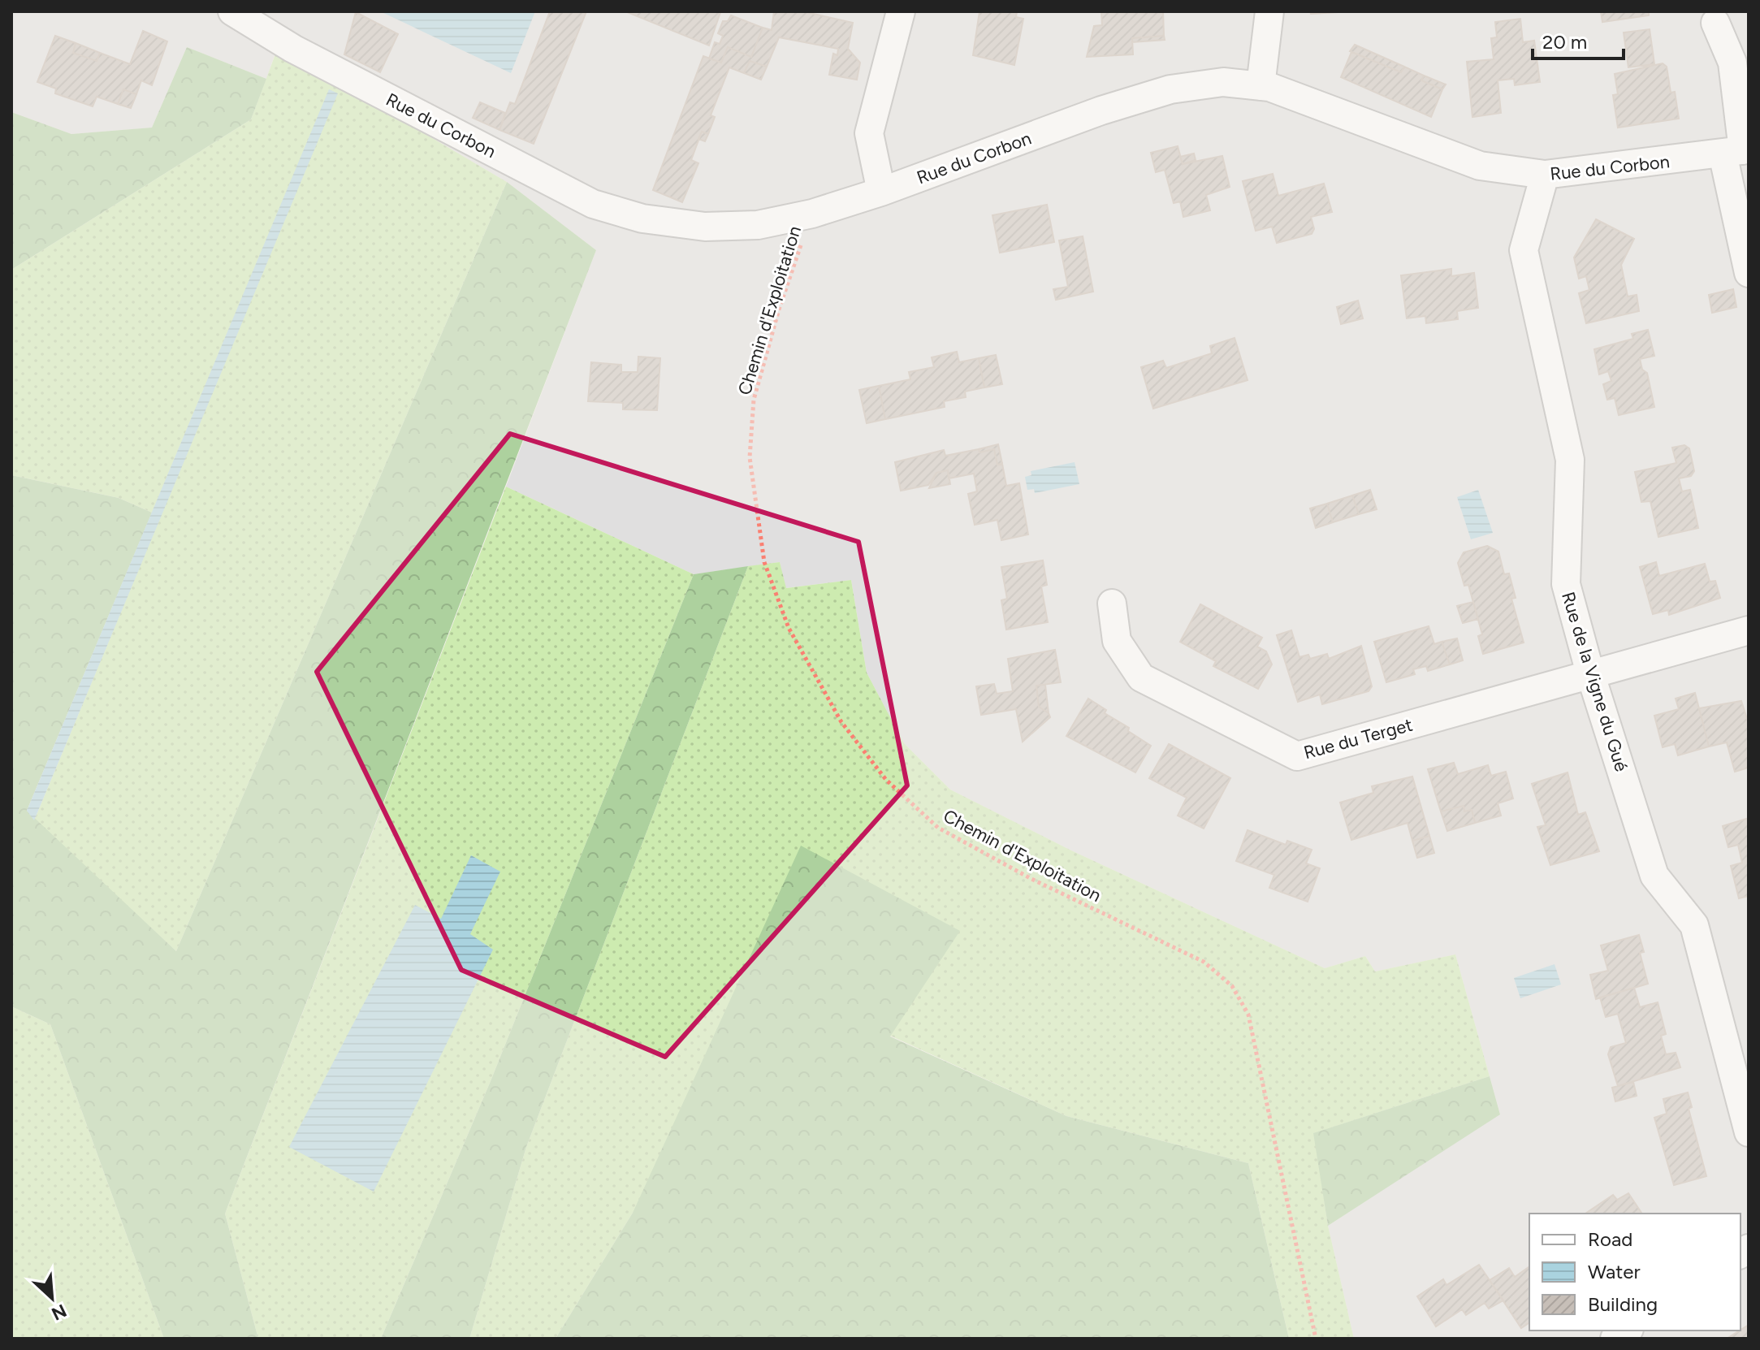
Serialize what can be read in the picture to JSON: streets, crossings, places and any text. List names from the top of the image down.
{
  "streets": {
    "street": ["Rue du Corbon", "Rue de la Vigne du Gué", "Rue du Terget"],
    "path": ["Chemin d'Exploitation"]
  },
  "crossings": [
    ["Rue du Corbon", "Chemin d'Exploitation"],
    ["Rue du Corbon", "Rue de la Vigne du Gué"],
    ["Rue de la Vigne du Gué", "Rue du Terget"]
  ],
  "legend": ["Road", "Water", "Building"],
  "scale_bar": "20 m",
  "north": "bottom right"
}
